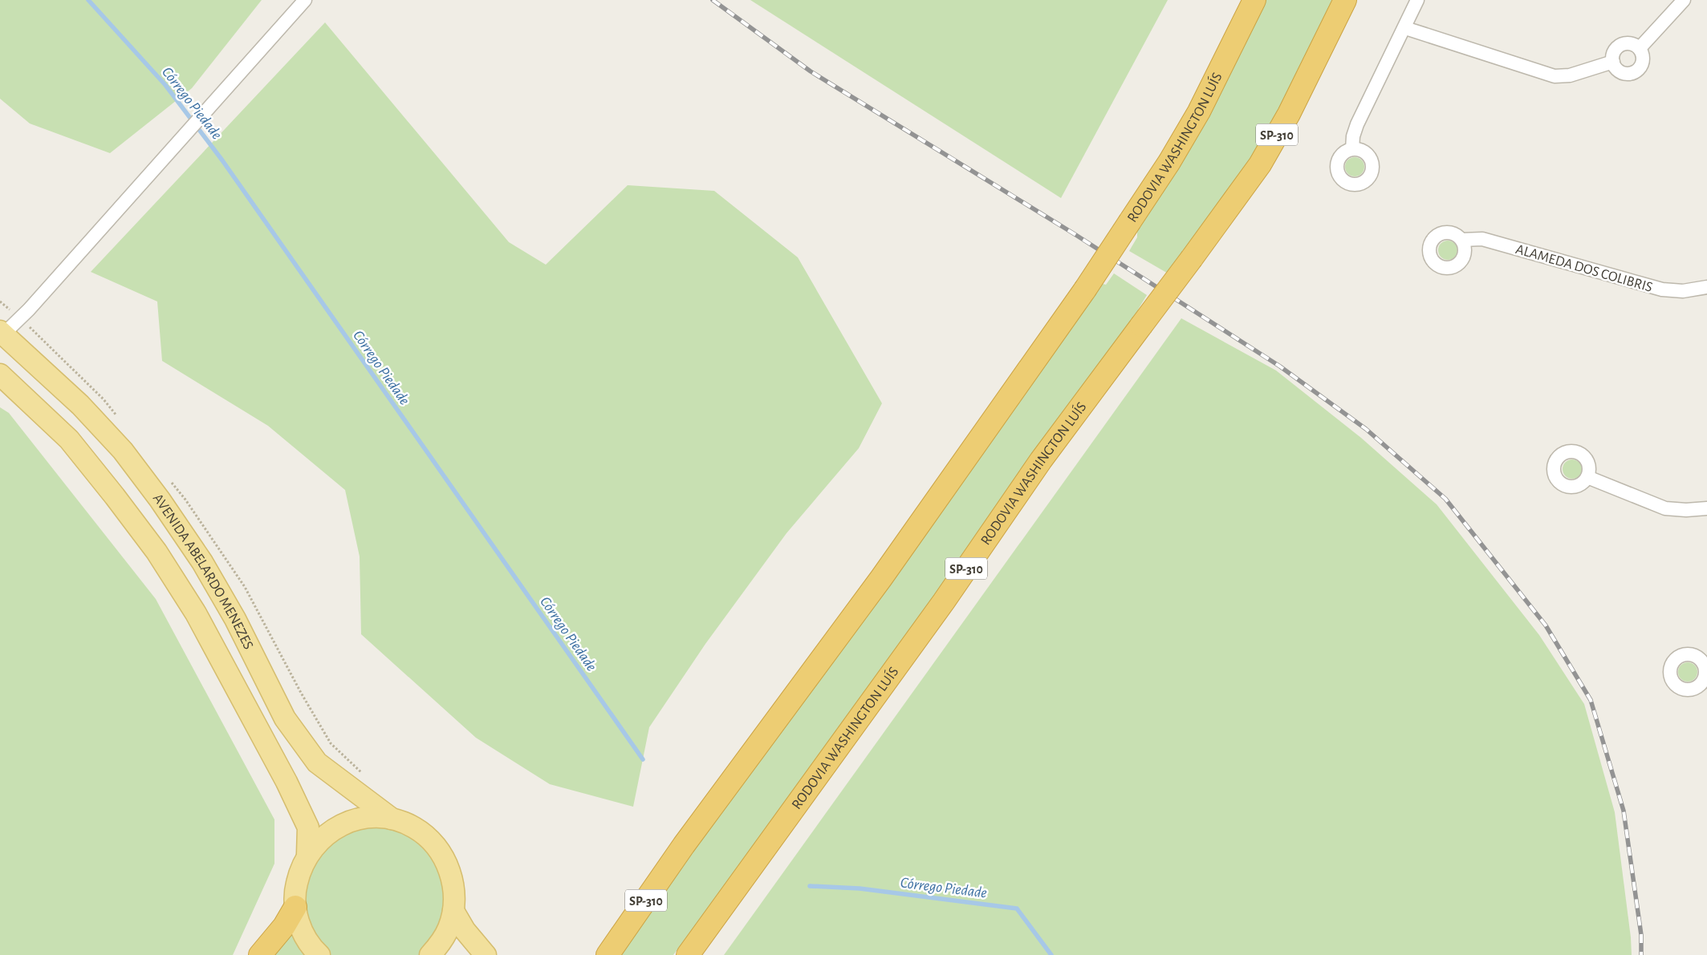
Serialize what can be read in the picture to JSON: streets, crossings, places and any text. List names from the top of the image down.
{
  "streets": {
    "highway": ["SP-310", "RODOVIA WASHINGTON LUÍS"],
    "main road": ["AVENIDA ABELARDO MENEZES"],
    "street": ["ALAMEDA DOS COLIBRIS"]
  },
  "water": ["Córrego Piedade"]
}
